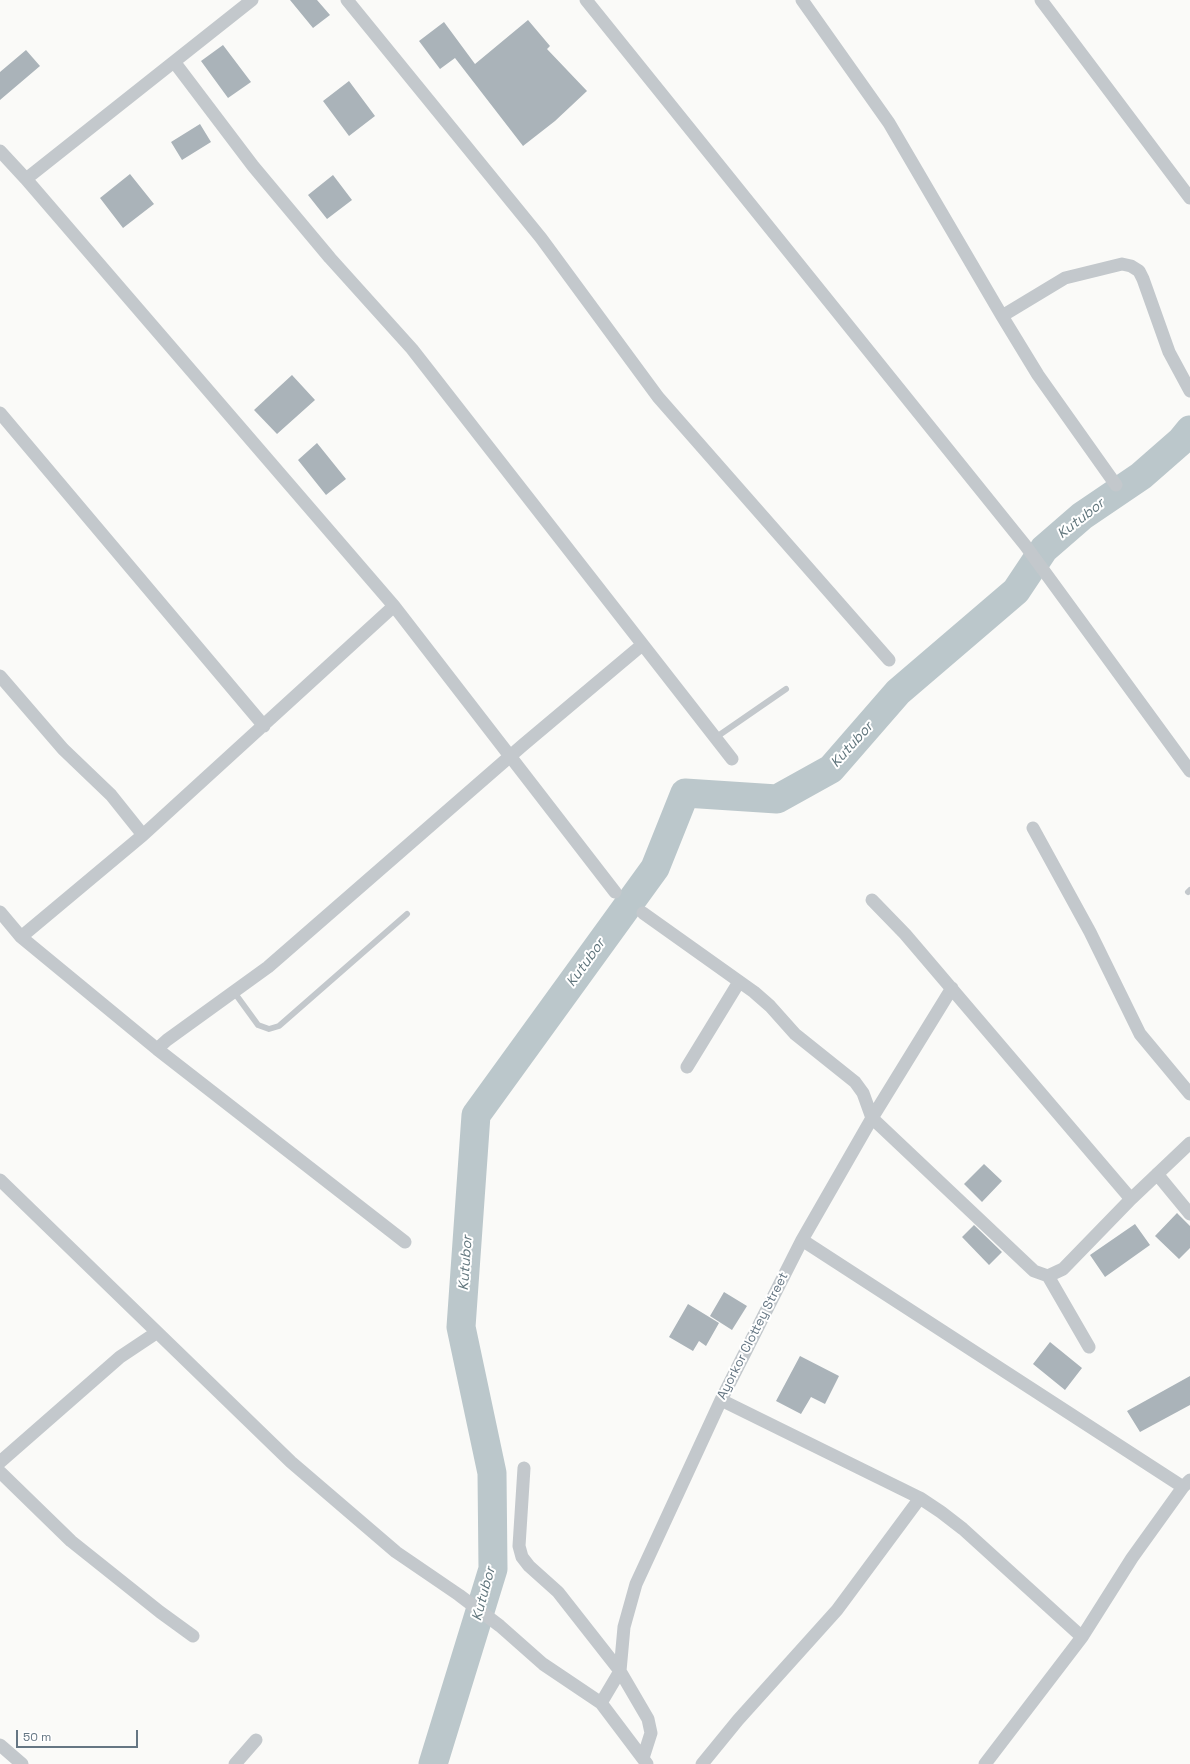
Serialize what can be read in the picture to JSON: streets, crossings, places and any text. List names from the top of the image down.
{
  "streets": {
    "street": ["Ayorkor Clottey Street"]
  },
  "water": ["Kutubor"],
  "scale_bar": "50 m"
}
